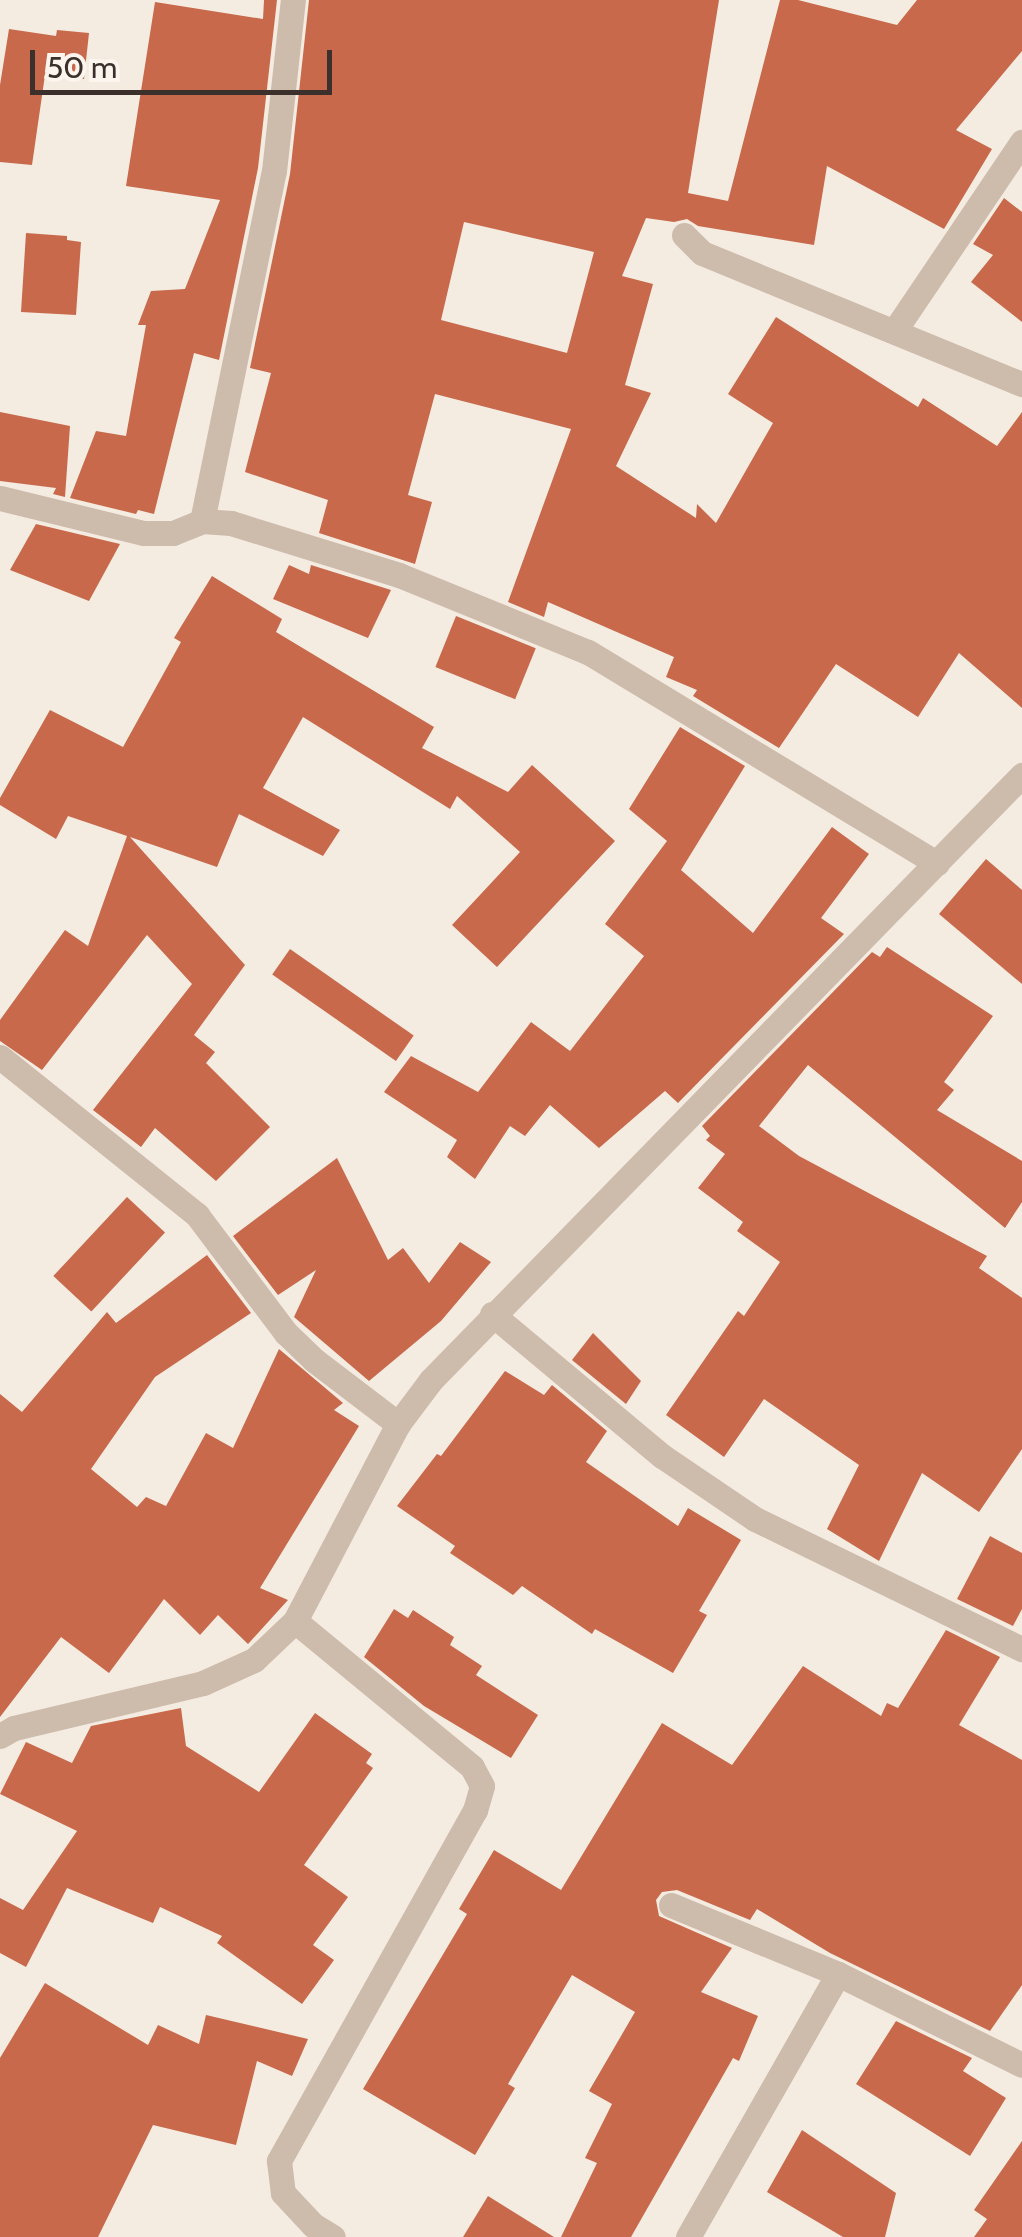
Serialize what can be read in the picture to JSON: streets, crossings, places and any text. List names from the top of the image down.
{
  "scale_bar": "50 m"
}
